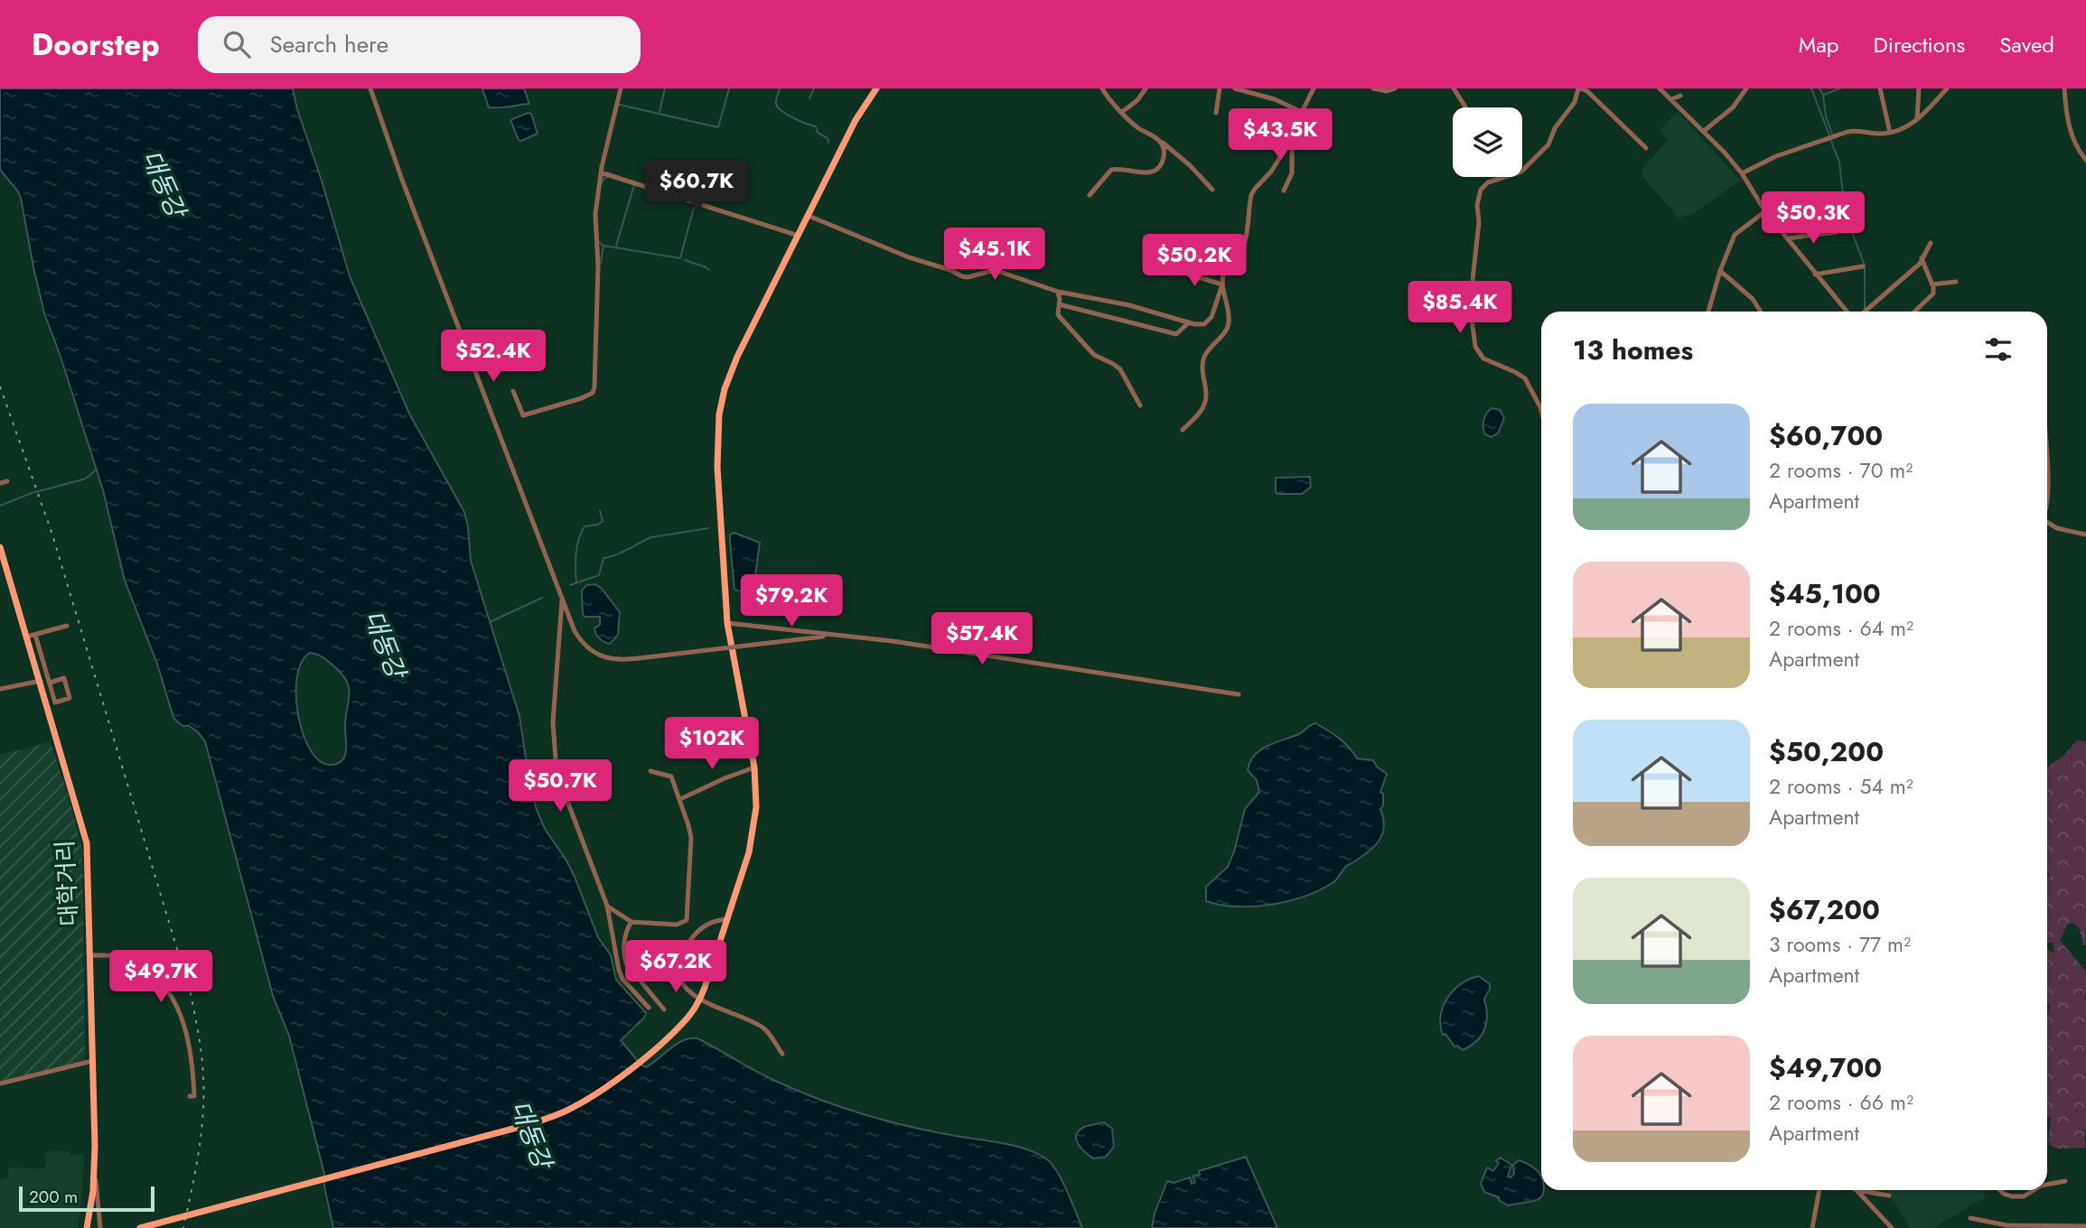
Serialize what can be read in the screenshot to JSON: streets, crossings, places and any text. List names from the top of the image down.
{
  "streets": {
    "main road": ["대학거리"]
  },
  "water": ["대동강"],
  "scale_bar": "200 m",
  "page": {
    "header": "Doorstep",
    "search": "Search here",
    "nav": ["Map", "Directions", "Saved"],
    "price": [
      "$43.5K",
      "$60.7K",
      "$50.3K",
      "$45.1K",
      "$50.2K",
      "$85.4K",
      "$52.4K",
      "$79.2K",
      "$57.4K",
      "$102K",
      "$50.7K",
      "$67.2K",
      "$49.7K"
    ],
    "heading": "13 homes",
    "list": [
      {
        "name": "$60,700",
        "note": "2 rooms · 70 m² · Apartment"
      },
      {
        "name": "$45,100",
        "note": "2 rooms · 64 m² · Apartment"
      },
      {
        "name": "$50,200",
        "note": "2 rooms · 54 m² · Apartment"
      },
      {
        "name": "$67,200",
        "note": "3 rooms · 77 m² · Apartment"
      },
      {
        "name": "$49,700",
        "note": "2 rooms · 66 m² · Apartment"
      }
    ],
    "scale": "200 m"
  }
}
